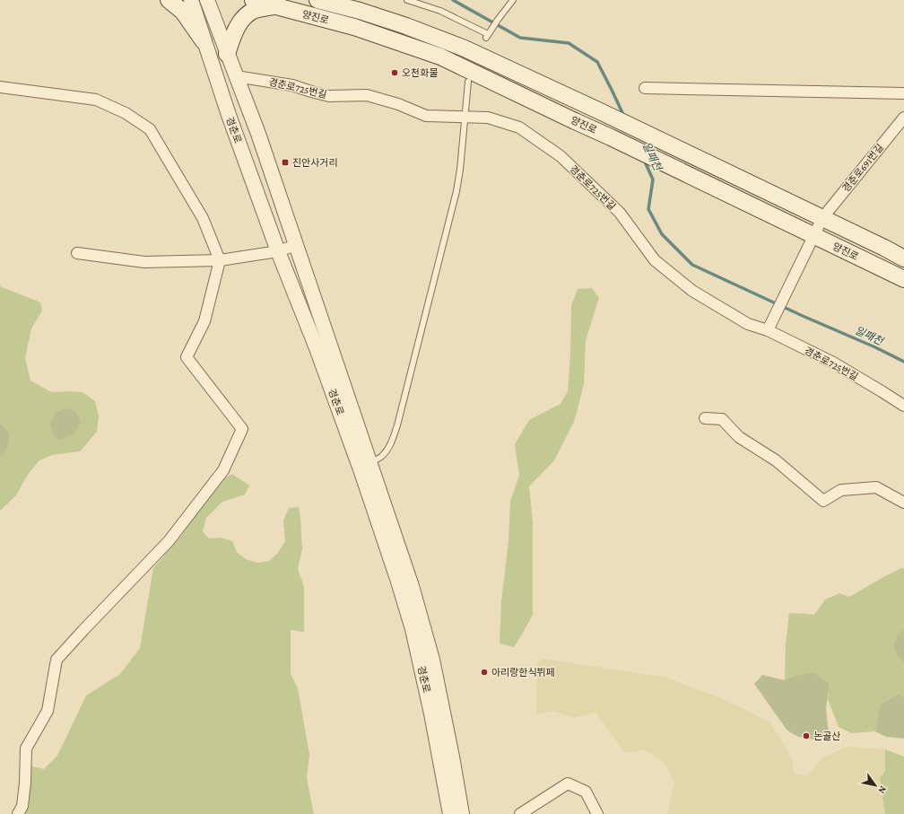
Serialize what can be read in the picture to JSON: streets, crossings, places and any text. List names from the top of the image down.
{
  "streets": {
    "main road": ["양진로"],
    "street": ["경춘로725번길", "경춘로", "경춘로691번길"]
  },
  "crossings": [
    ["양진로", "경춘로691번길"],
    ["경춘로725번길", "경춘로"],
    ["경춘로725번길", "경춘로691번길"]
  ],
  "water": ["일패천"],
  "places": {
    "other": ["오천화물", "아리랑한식뷔페", "논골산"],
    "transit": ["진안사거리"]
  },
  "north": "bottom right"
}
